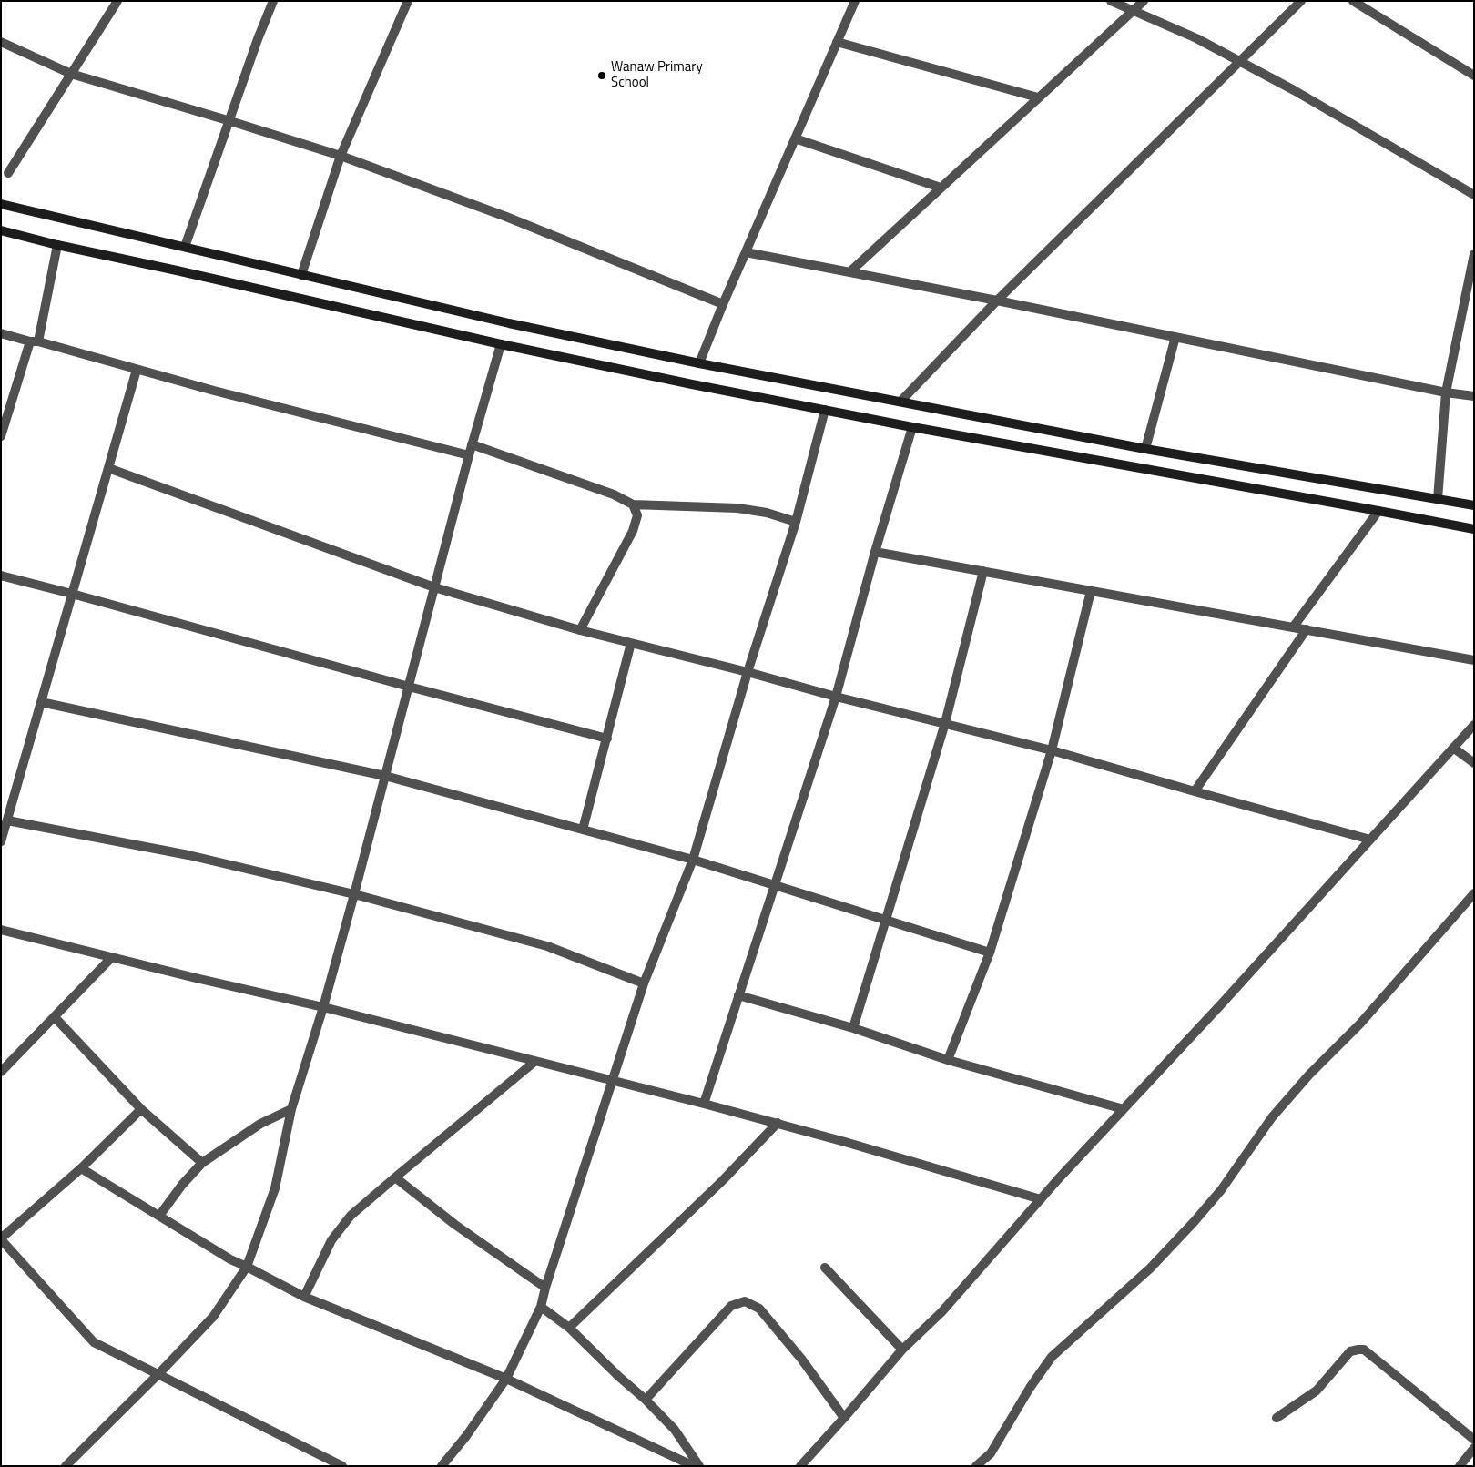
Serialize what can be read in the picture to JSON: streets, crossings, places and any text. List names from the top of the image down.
{
  "places": ["Wanaw Primary School"]
}
